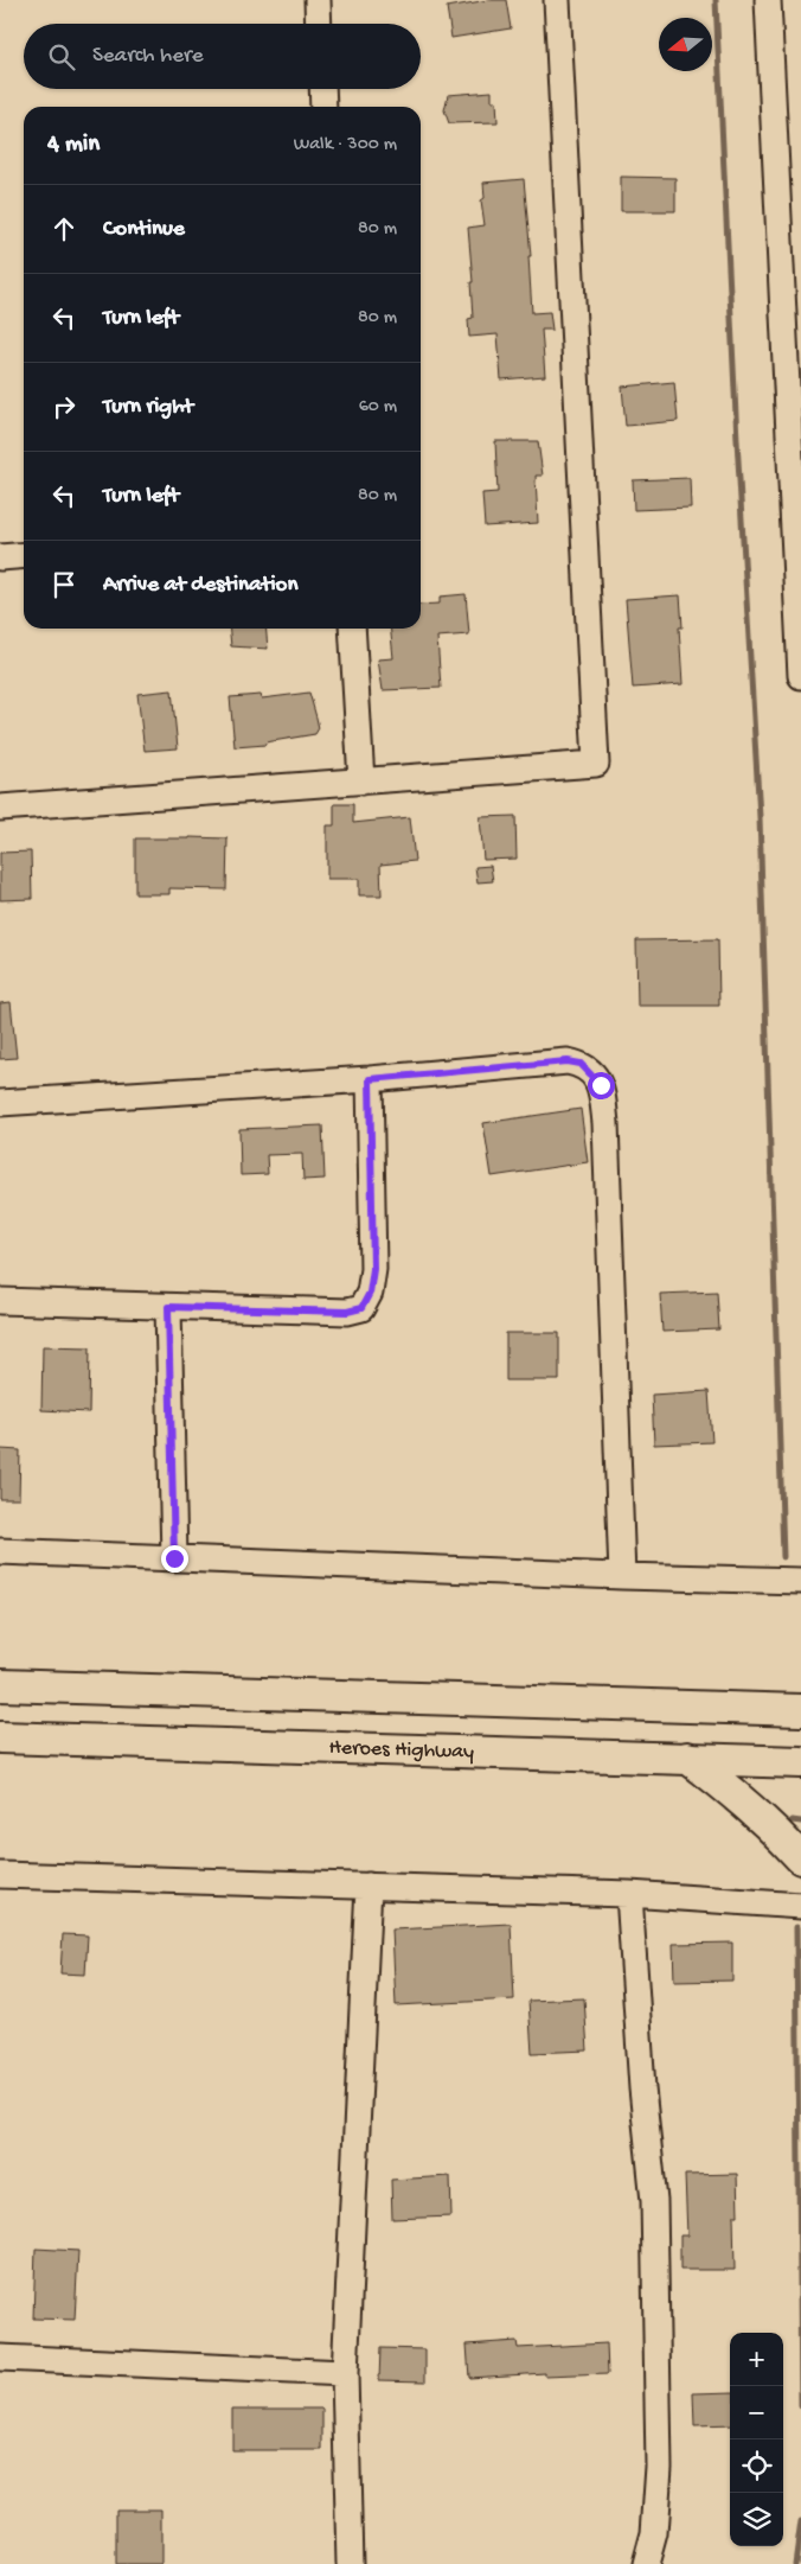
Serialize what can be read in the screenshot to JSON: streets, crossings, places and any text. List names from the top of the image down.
{
  "streets": {
    "main road": ["Heroes Highway"]
  },
  "north": "left",
  "page": {
    "search": "Search here",
    "heading": ["4 min", "Walk · 300 m"],
    "list": [
      ["Continue", "80 m"],
      ["Turn left", "80 m"],
      ["Turn right", "60 m"],
      ["Turn left", "80 m"],
      "Arrive at destination"
    ],
    "map_buttons": ["+", "−"]
  }
}
